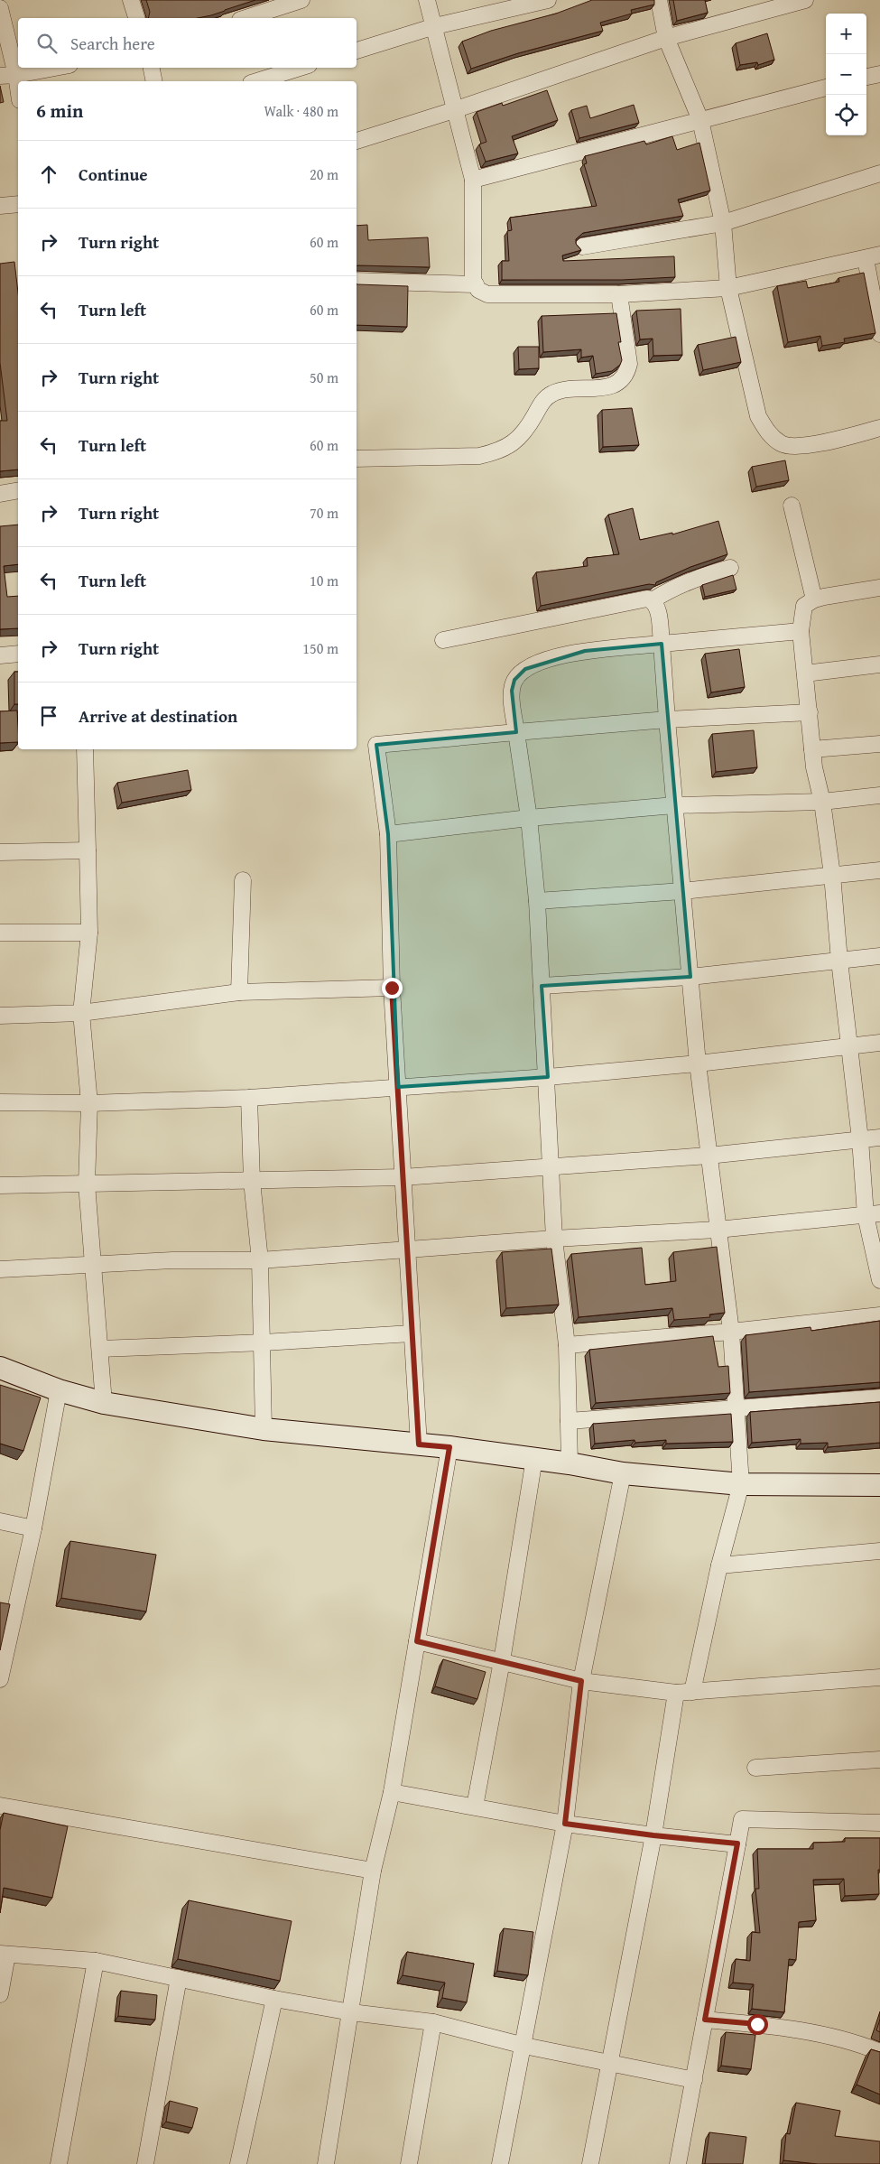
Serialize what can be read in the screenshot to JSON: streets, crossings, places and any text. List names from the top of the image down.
{
  "page": {
    "map_buttons": ["+", "−"],
    "search": "Search here",
    "heading": ["6 min", "Walk · 480 m"],
    "list": [
      ["Continue", "20 m"],
      ["Turn right", "60 m"],
      ["Turn left", "60 m"],
      ["Turn right", "50 m"],
      ["Turn left", "60 m"],
      ["Turn right", "70 m"],
      ["Turn left", "10 m"],
      ["Turn right", "150 m"],
      "Arrive at destination"
    ]
  }
}
